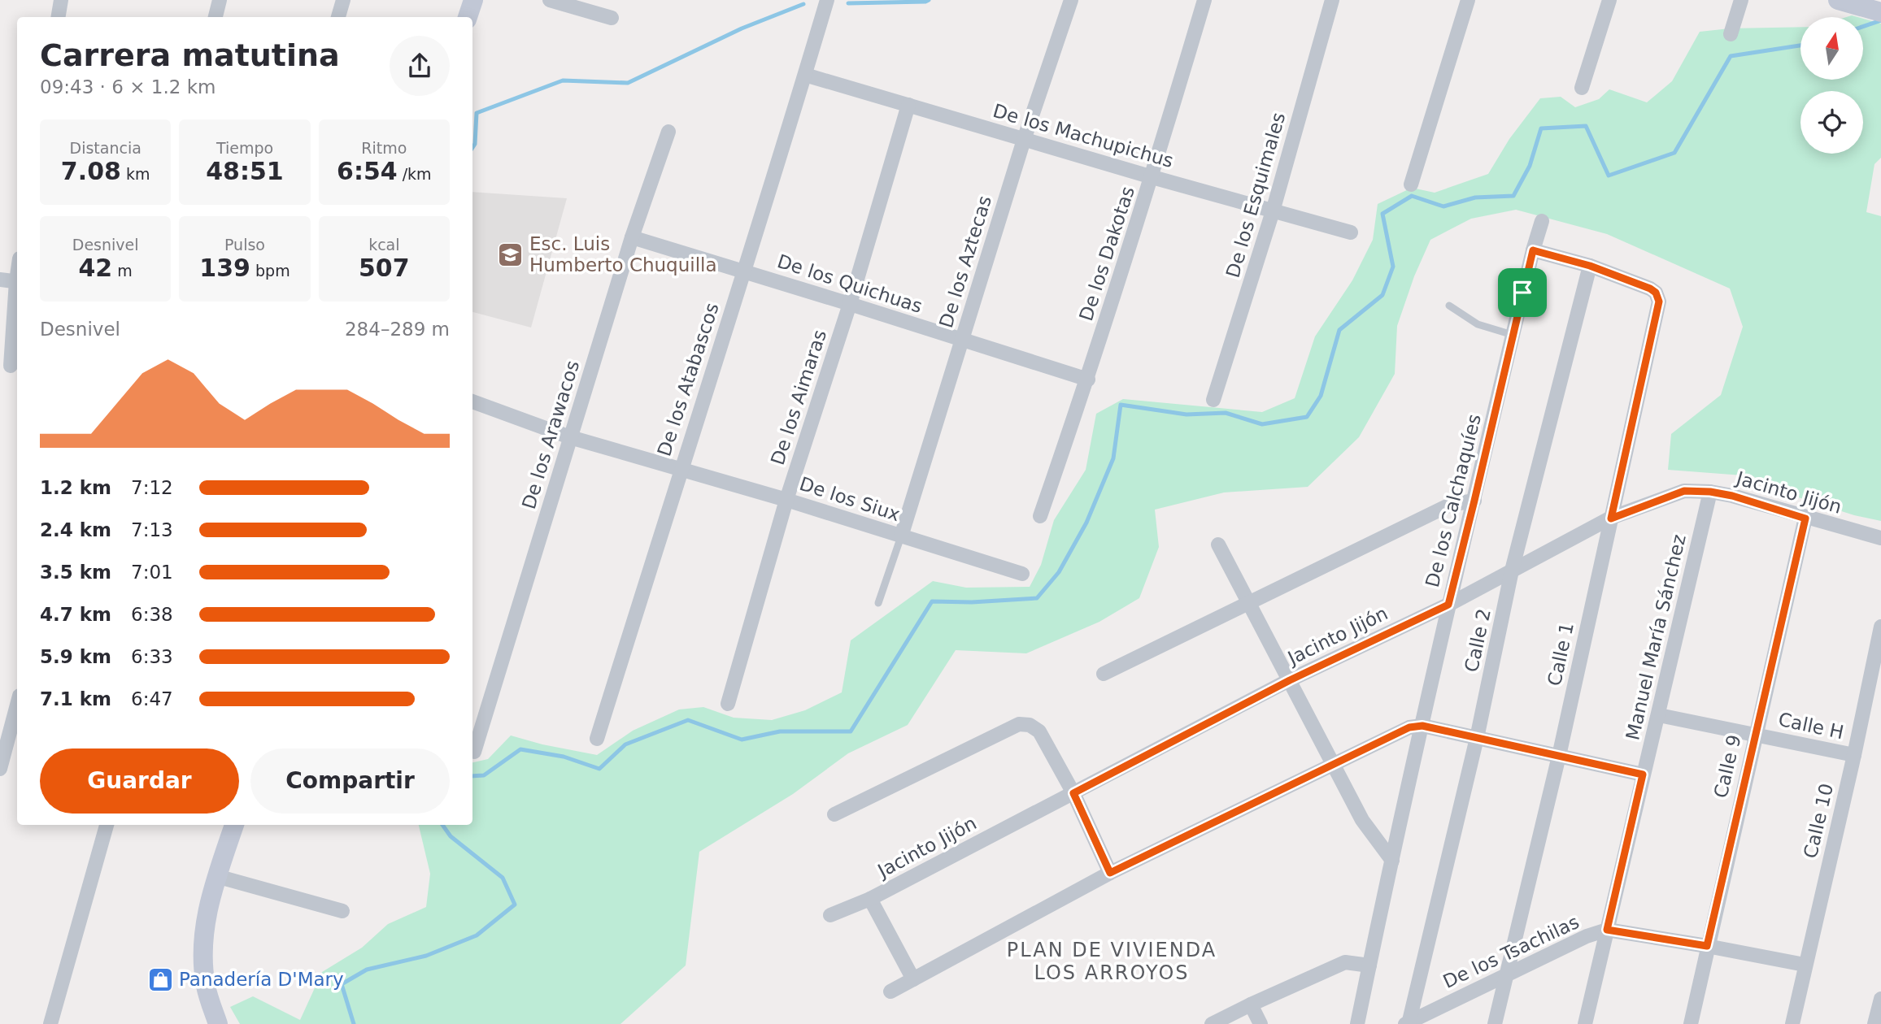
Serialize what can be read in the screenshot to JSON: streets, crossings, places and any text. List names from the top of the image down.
{
  "streets": {
    "street": [
      "De los Machupichus",
      "De los Esquimales",
      "De los Dakotas",
      "De los Aztecas",
      "De los Quichuas",
      "De los Atabascos",
      "De los Aimaras",
      "De los Arawacos",
      "Jacinto Jijón",
      "De los Siux",
      "De los Calchaquíes",
      "Manuel María Sánchez",
      "Calle 2",
      "Calle 1",
      "Calle H",
      "Calle 9",
      "Calle 10",
      "De los Tsachilas"
    ]
  },
  "crossings": [
    ["De los Machupichus", "De los Esquimales"],
    ["De los Machupichus", "De los Dakotas"],
    ["De los Machupichus", "De los Aztecas"],
    ["De los Machupichus", "De los Atabascos"],
    ["De los Machupichus", "De los Aimaras"],
    ["De los Dakotas", "De los Quichuas"],
    ["De los Aztecas", "De los Quichuas"],
    ["De los Aztecas", "De los Siux"],
    ["De los Quichuas", "De los Atabascos"],
    ["De los Quichuas", "De los Aimaras"],
    ["De los Quichuas", "De los Arawacos"],
    ["De los Atabascos", "De los Siux"],
    ["De los Aimaras", "De los Siux"],
    ["De los Arawacos", "De los Siux"],
    ["Jacinto Jijón", "De los Calchaquíes"],
    ["Jacinto Jijón", "Manuel María Sánchez"],
    ["Jacinto Jijón", "Calle 2"],
    ["Jacinto Jijón", "Calle 1"],
    ["Jacinto Jijón", "Calle 9"],
    ["Manuel María Sánchez", "Calle H"],
    ["Manuel María Sánchez", "De los Tsachilas"],
    ["Calle 2", "Calle 1"],
    ["Calle 2", "De los Tsachilas"],
    ["Calle 1", "De los Tsachilas"],
    ["Calle H", "Calle 9"],
    ["Calle H", "Calle 10"],
    ["Calle 9", "De los Tsachilas"],
    ["Calle 10", "De los Tsachilas"]
  ],
  "districts": ["PLAN DE VIVIENDA LOS ARROYOS"],
  "places": {
    "school or university": ["Esc. Luis Humberto Chuquilla"],
    "shop": ["Panadería D'Mary"]
  },
  "north": "top",
  "page": {
    "heading": ["Carrera matutina", "09:43 · 6 × 1.2 km"],
    "stats": [
      ["Distancia", "7.08 km"],
      ["Tiempo", "48:51"],
      ["Ritmo", "6:54 /km"],
      ["Desnivel", "42 m"],
      ["Pulso", "139 bpm"],
      ["kcal", "507"]
    ],
    "chart": ["Desnivel", "284–289 m"],
    "list": [
      {
        "name": "1.2 km",
        "note": "7:12"
      },
      {
        "name": "2.4 km",
        "note": "7:13"
      },
      {
        "name": "3.5 km",
        "note": "7:01"
      },
      {
        "name": "4.7 km",
        "note": "6:38"
      },
      {
        "name": "5.9 km",
        "note": "6:33"
      },
      {
        "name": "7.1 km",
        "note": "6:47"
      }
    ],
    "buttons": ["Guardar", "Compartir"]
  }
}
